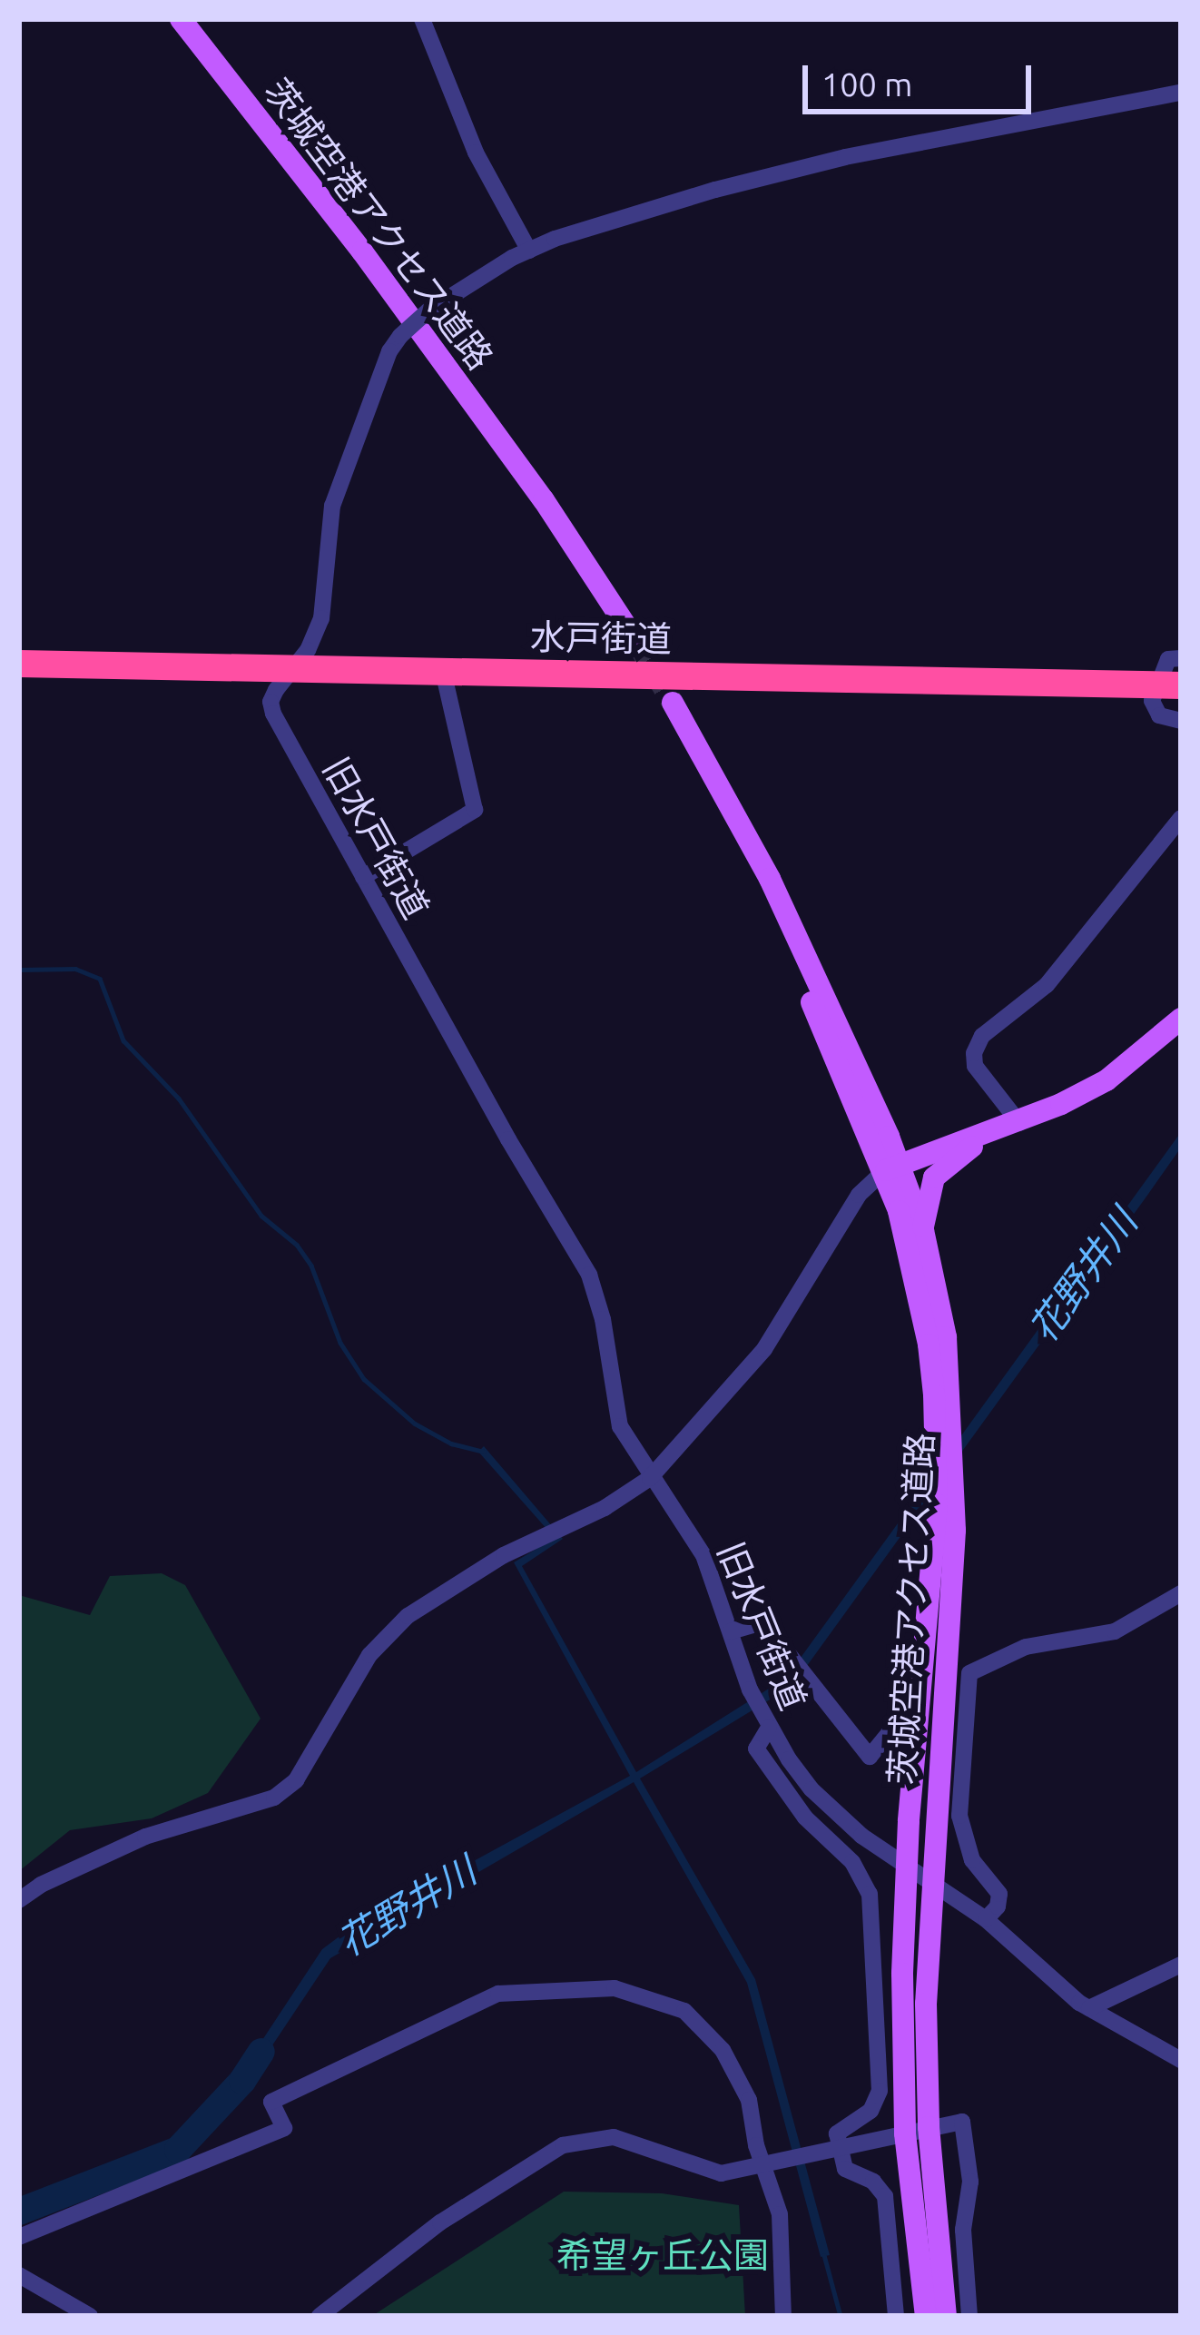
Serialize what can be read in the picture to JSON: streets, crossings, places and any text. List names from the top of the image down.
{
  "streets": {
    "highway": ["水戸街道"],
    "main road": ["茨城空港アクセス道路"],
    "street": ["旧水戸街道"]
  },
  "crossings": [
    ["茨城空港アクセス道路", "旧水戸街道"],
    ["水戸街道", "旧水戸街道"]
  ],
  "water": ["花野井川"],
  "parks": ["希望ヶ丘公園"],
  "scale_bar": "100 m"
}
